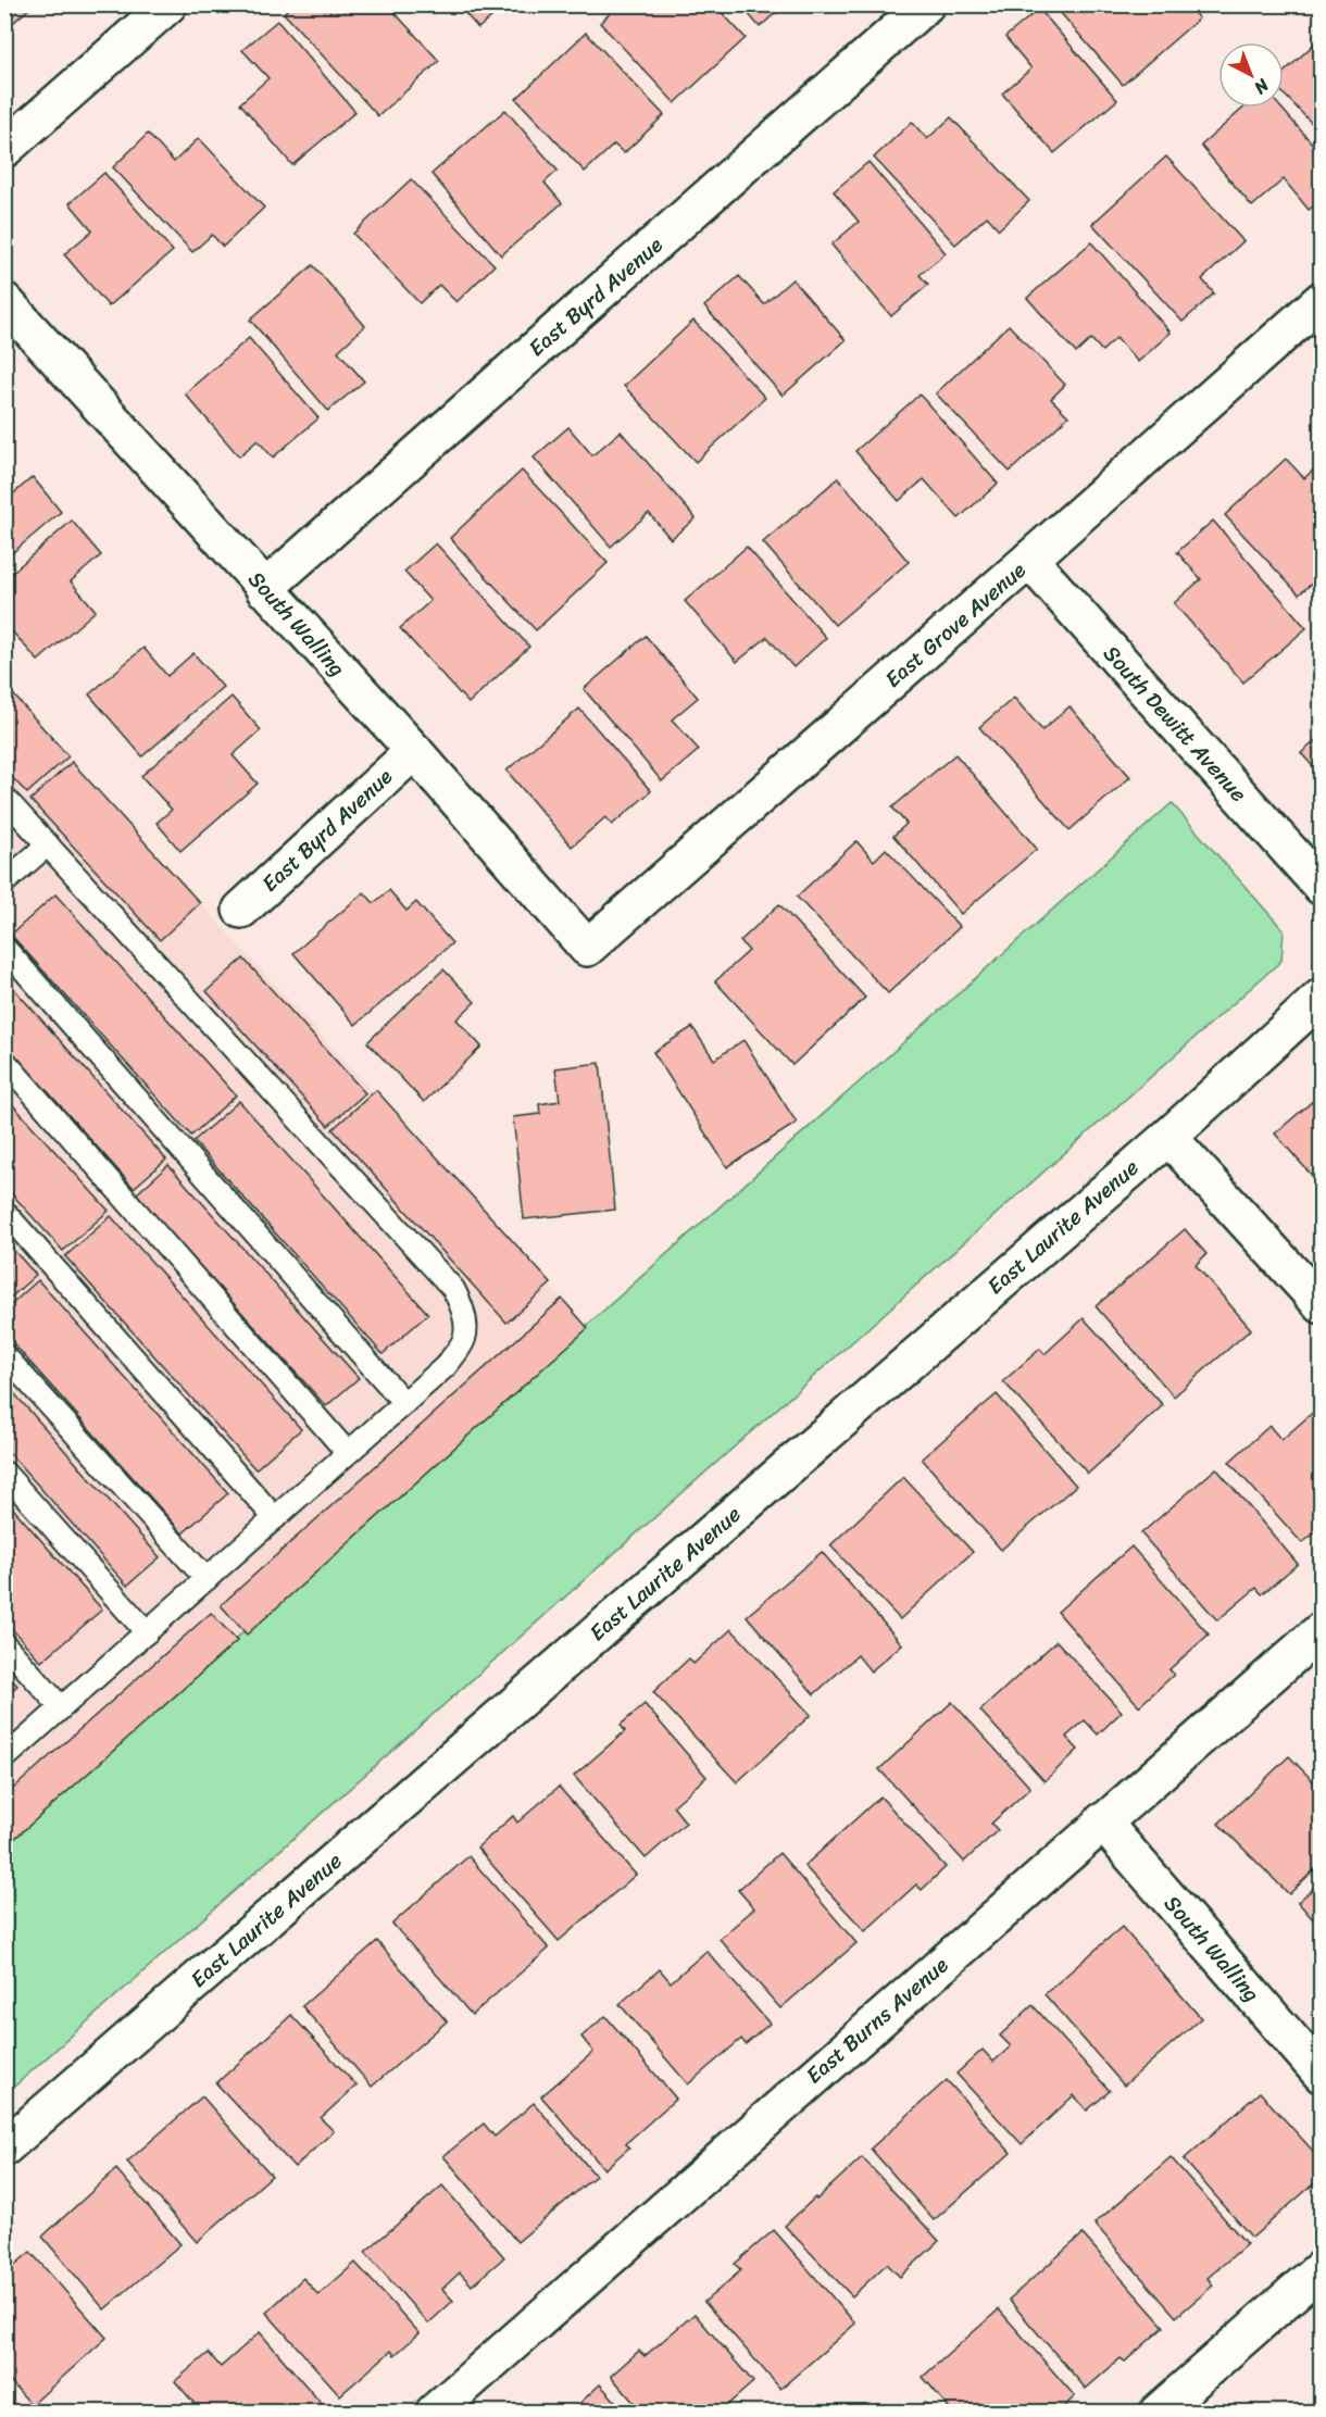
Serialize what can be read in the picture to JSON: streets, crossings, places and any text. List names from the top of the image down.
{
  "streets": {
    "street": [
      "East Byrd Avenue",
      "South Walling",
      "East Grove Avenue",
      "South Dewitt Avenue",
      "East Laurite Avenue",
      "East Burns Avenue"
    ]
  },
  "crossings": [
    ["East Byrd Avenue", "South Walling"],
    ["South Walling", "East Grove Avenue"],
    ["South Walling", "East Burns Avenue"],
    ["East Grove Avenue", "South Dewitt Avenue"]
  ],
  "north": "bottom right"
}
